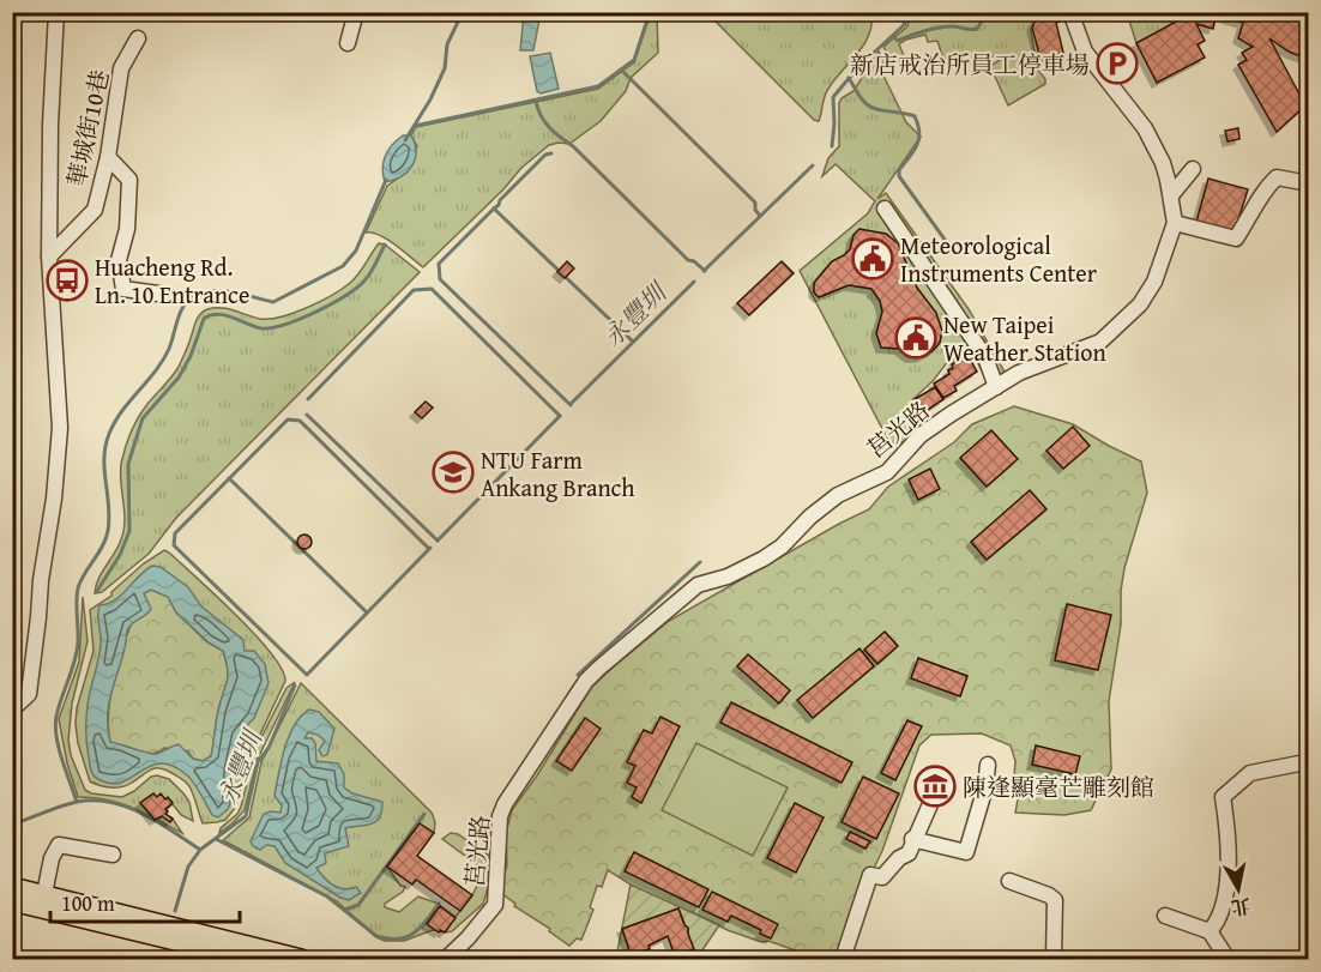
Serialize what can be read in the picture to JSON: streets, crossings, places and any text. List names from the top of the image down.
{
  "streets": {
    "street": ["華城街10巷", "莒光路"]
  },
  "water": ["永豐圳"],
  "places": {
    "parking": ["新店戒治所員工停車場"],
    "public building": ["Meteorological Instruments Center", "New Taipei Weather Station"],
    "bus stop": ["Huacheng Rd. Ln. 10 Entrance"],
    "school or university": ["NTU Farm Ankang Branch"],
    "museum": ["陳逢顯毫芒雕刻館"]
  },
  "scale_bar": "100 m",
  "north": "bottom"
}
